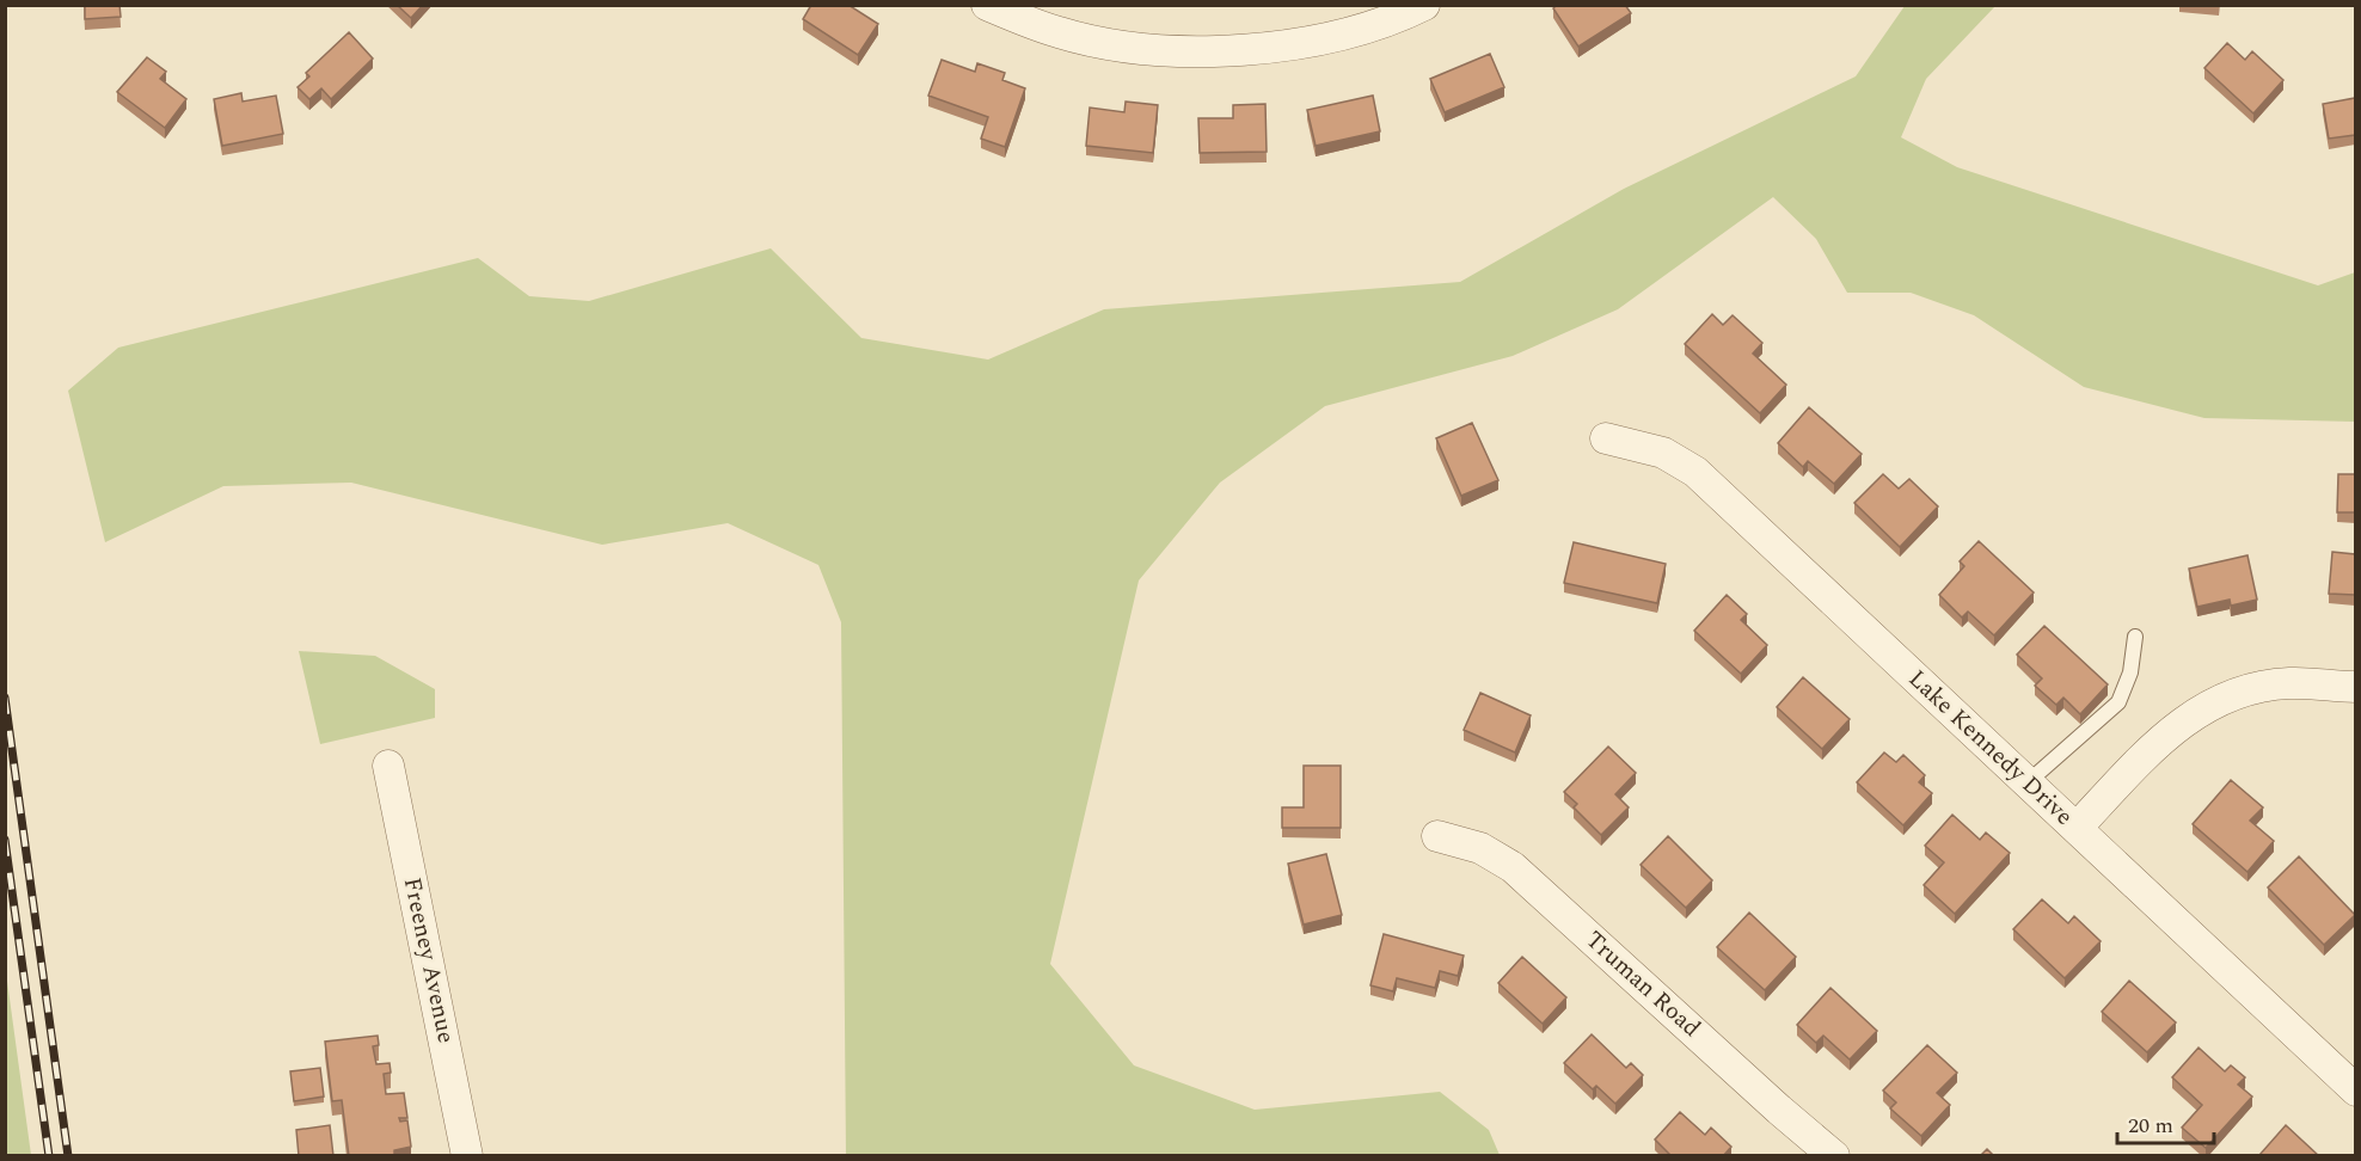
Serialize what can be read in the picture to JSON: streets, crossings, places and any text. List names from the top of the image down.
{
  "streets": {
    "street": ["Lake Kennedy Drive", "Freeney Avenue", "Truman Road"]
  },
  "scale_bar": "20 m"
}
